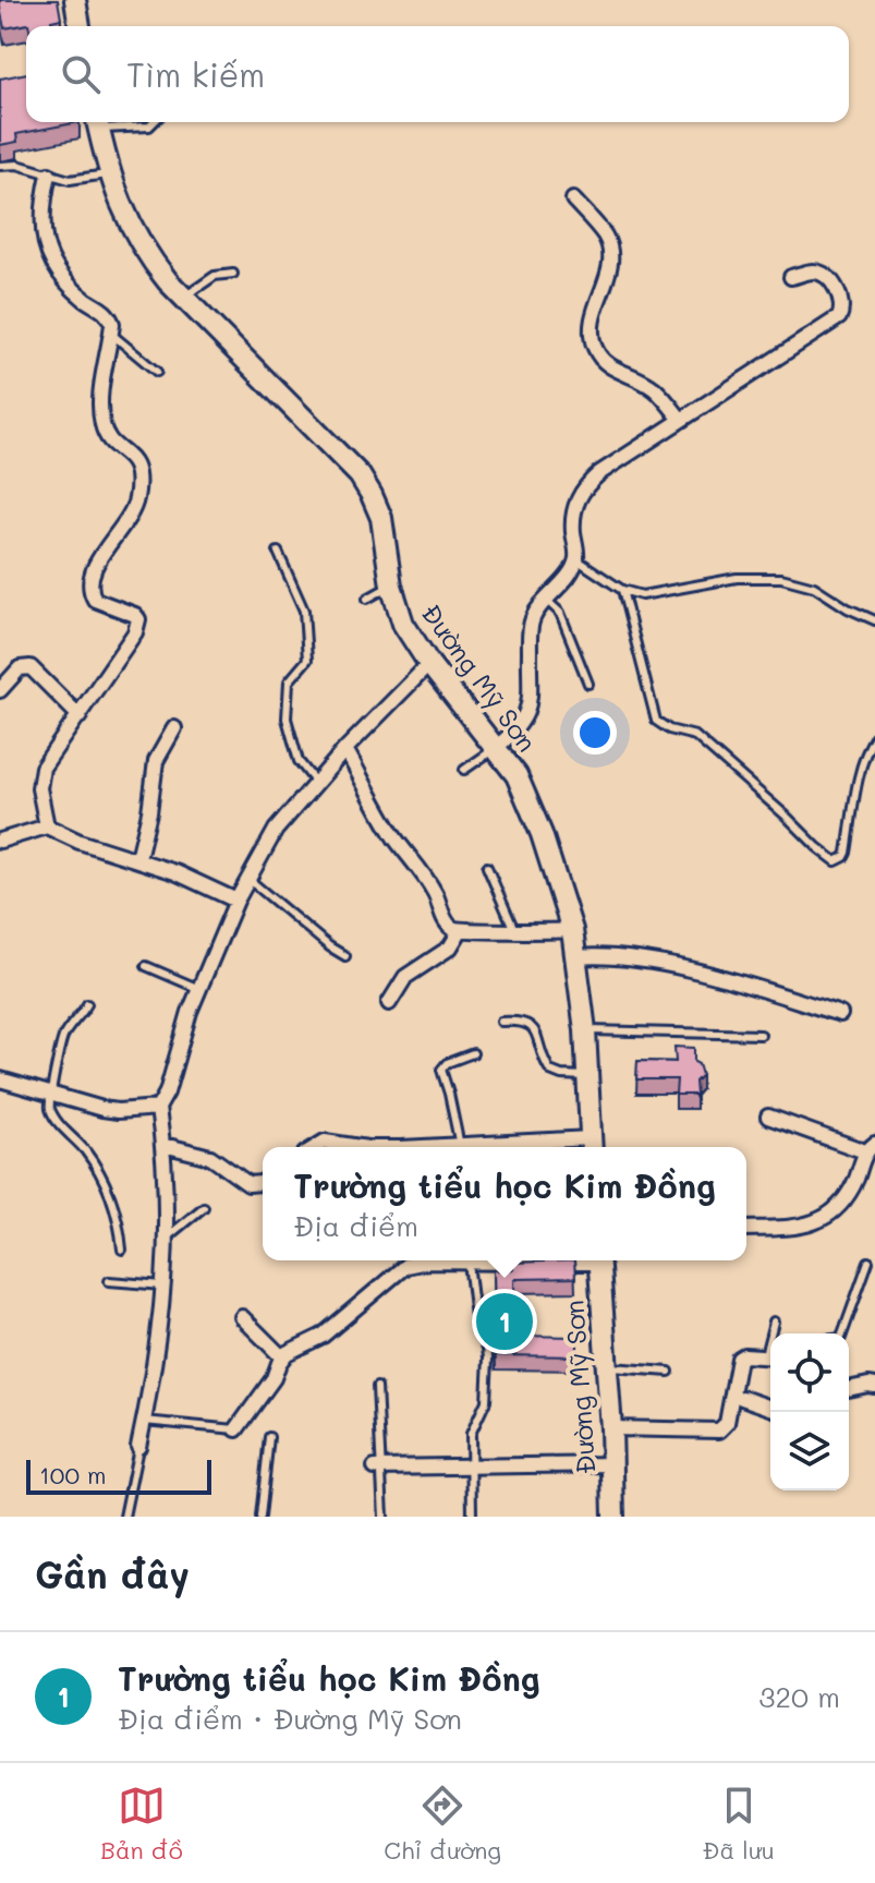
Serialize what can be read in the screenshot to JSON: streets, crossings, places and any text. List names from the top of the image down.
{
  "streets": {
    "street": ["Đường Mỹ Sơn"]
  },
  "scale_bar": "100 m",
  "page": {
    "search": "Tìm kiếm",
    "popup": ["Trường tiểu học Kim Đồng", "Địa điểm"],
    "pins": "1",
    "scale": "100 m",
    "heading": "Gần đây",
    "list": [
      {
        "mark": "1",
        "name": "Trường tiểu học Kim Đồng",
        "note": "Địa điểm · Đường Mỹ Sơn",
        "value": "320 m"
      }
    ],
    "nav": ["Bản đồ", "Chỉ đường", "Đã lưu"]
  }
}
